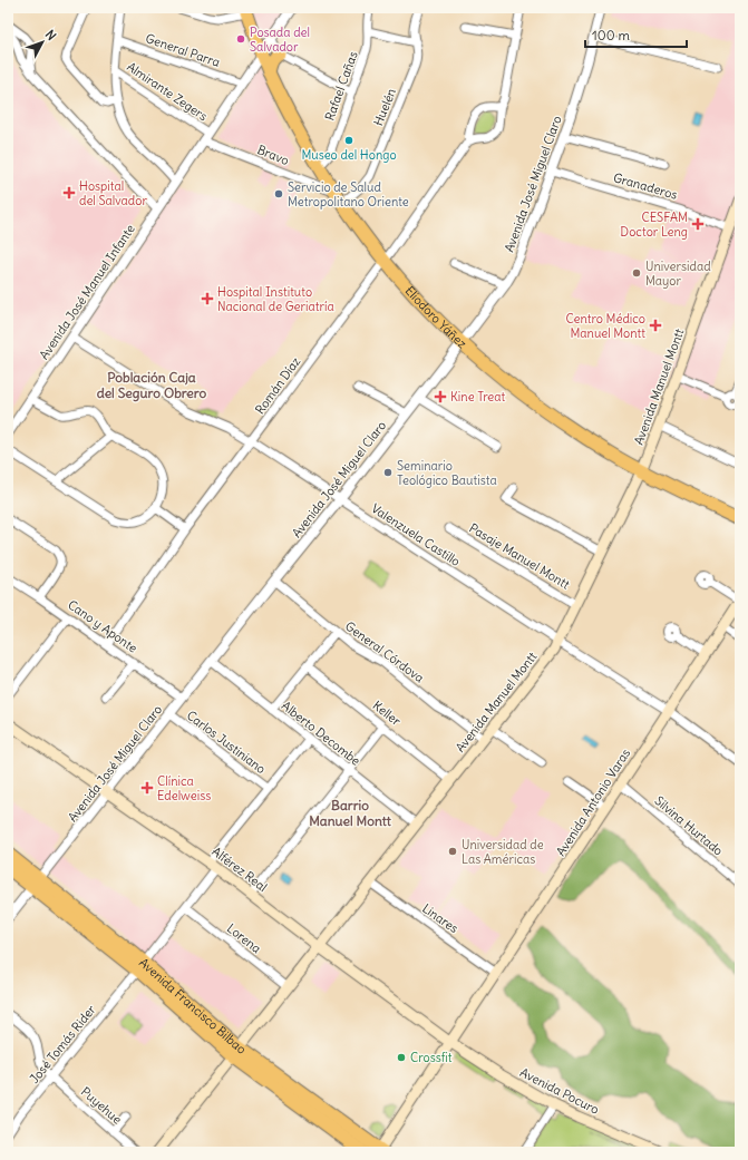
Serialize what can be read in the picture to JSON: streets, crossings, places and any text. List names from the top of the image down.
{
  "streets": {
    "main road": [
      "Eliodoro Yáñez",
      "Avenida Manuel Montt",
      "Avenida Antonio Varas",
      "Alférez Real",
      "Avenida Francisco Bilbao",
      "Avenida Pocuro"
    ],
    "street": [
      "General Parra",
      "Rafael Cañas",
      "Almirante Zegers",
      "Huelén",
      "Bravo",
      "Avenida José Miguel Claro",
      "Granaderos",
      "Avenida José Manuel Infante",
      "Román Díaz",
      "Valenzuela Castillo",
      "Pasaje Manuel Montt",
      "Cano y Aponte",
      "General Córdova",
      "Keller",
      "Alberto Decombe",
      "Carlos Justiniano",
      "Silvina Hurtado",
      "Linares",
      "Lorena",
      "José Tomás Rider",
      "Puyehue"
    ]
  },
  "crossings": [
    ["General Parra", "Avenida José Manuel Infante"],
    ["Rafael Cañas", "Eliodoro Yáñez"],
    ["Almirante Zegers", "Bravo"],
    ["Almirante Zegers", "Avenida José Manuel Infante"],
    ["Huelén", "Eliodoro Yáñez"],
    ["Bravo", "Avenida José Manuel Infante"],
    ["Bravo", "Eliodoro Yáñez"],
    ["Avenida José Miguel Claro", "Granaderos"],
    ["Avenida José Miguel Claro", "Eliodoro Yáñez"],
    ["Avenida José Miguel Claro", "Valenzuela Castillo"],
    ["Avenida José Miguel Claro", "Cano y Aponte"],
    ["Avenida José Miguel Claro", "General Córdova"],
    ["Avenida José Miguel Claro", "Alberto Decombe"],
    ["Avenida José Miguel Claro", "Carlos Justiniano"],
    ["Avenida José Miguel Claro", "Alférez Real"],
    ["Avenida José Miguel Claro", "Avenida Francisco Bilbao"],
    ["Granaderos", "Avenida Manuel Montt"],
    ["Avenida José Manuel Infante", "Eliodoro Yáñez"],
    ["Avenida José Manuel Infante", "Valenzuela Castillo"],
    ["Eliodoro Yáñez", "Román Díaz"],
    ["Eliodoro Yáñez", "Avenida Manuel Montt"],
    ["Román Díaz", "Valenzuela Castillo"],
    ["Román Díaz", "Cano y Aponte"],
    ["Avenida Manuel Montt", "Valenzuela Castillo"],
    ["Avenida Manuel Montt", "Pasaje Manuel Montt"],
    ["Avenida Manuel Montt", "General Córdova"],
    ["Avenida Manuel Montt", "Keller"],
    ["Avenida Manuel Montt", "Alberto Decombe"],
    ["Avenida Manuel Montt", "Alférez Real"],
    ["Avenida Manuel Montt", "Linares"],
    ["Avenida Manuel Montt", "Lorena"],
    ["Avenida Manuel Montt", "Avenida Francisco Bilbao"],
    ["Valenzuela Castillo", "Avenida Antonio Varas"],
    ["Alberto Decombe", "José Tomás Rider"],
    ["Carlos Justiniano", "José Tomás Rider"],
    ["Avenida Antonio Varas", "Silvina Hurtado"],
    ["Avenida Antonio Varas", "Alférez Real"],
    ["Avenida Antonio Varas", "Linares"],
    ["Avenida Antonio Varas", "Avenida Francisco Bilbao"],
    ["Avenida Antonio Varas", "Avenida Pocuro"],
    ["Alférez Real", "José Tomás Rider"],
    ["Alférez Real", "Avenida Pocuro"],
    ["Lorena", "José Tomás Rider"],
    ["Avenida Francisco Bilbao", "José Tomás Rider"],
    ["José Tomás Rider", "Puyehue"]
  ],
  "districts": ["Población Caja del Seguro Obrero", "Barrio Manuel Montt"],
  "places": {
    "other": [
      "Posada del Salvador",
      "Museo del Hongo",
      "Servicio de Salud Metropolitano Oriente",
      "Universidad Mayor",
      "Seminario Teológico Bautista",
      "Universidad de Las Américas",
      "Crossfit"
    ],
    "health": [
      "Hospital del Salvador",
      "CESFAM Doctor Leng",
      "Hospital Instituto Nacional de Geriatría",
      "Centro Médico Manuel Montt",
      "Kine Treat",
      "Clínica Edelweiss"
    ]
  },
  "scale_bar": "100 m",
  "north": "top right"
}
